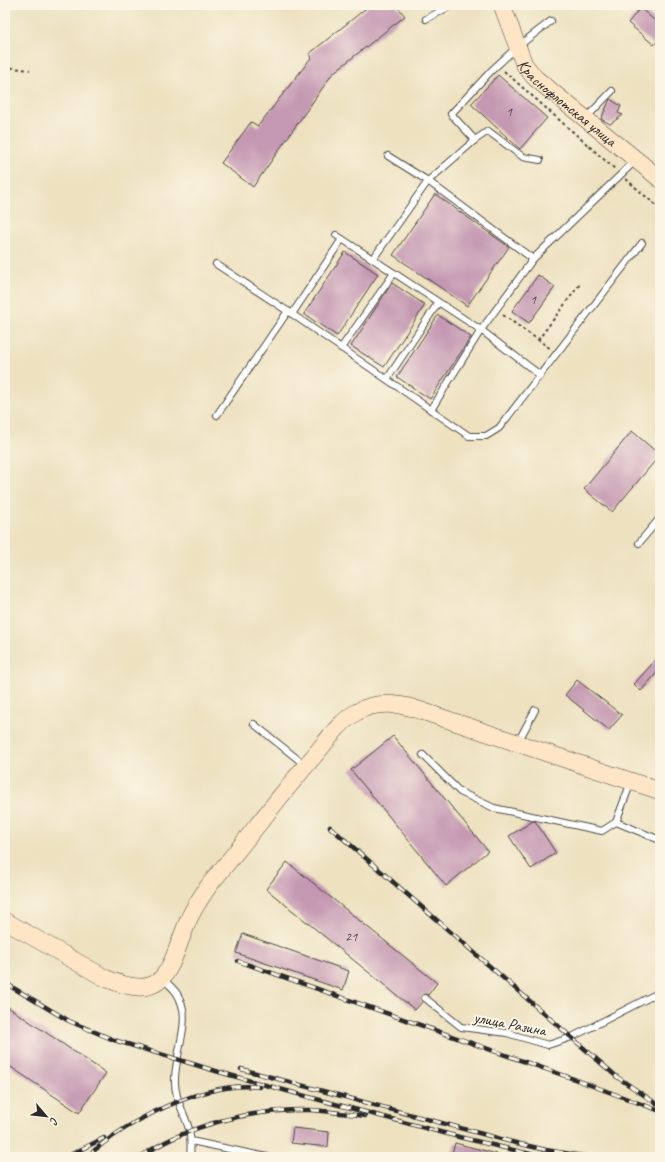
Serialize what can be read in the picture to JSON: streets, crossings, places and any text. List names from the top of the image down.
{
  "streets": {
    "street": ["Краснофлотская улица"],
    "lane": ["улица Разина"]
  },
  "house_numbers": ["1", "1", "21"],
  "north": "bottom right"
}
